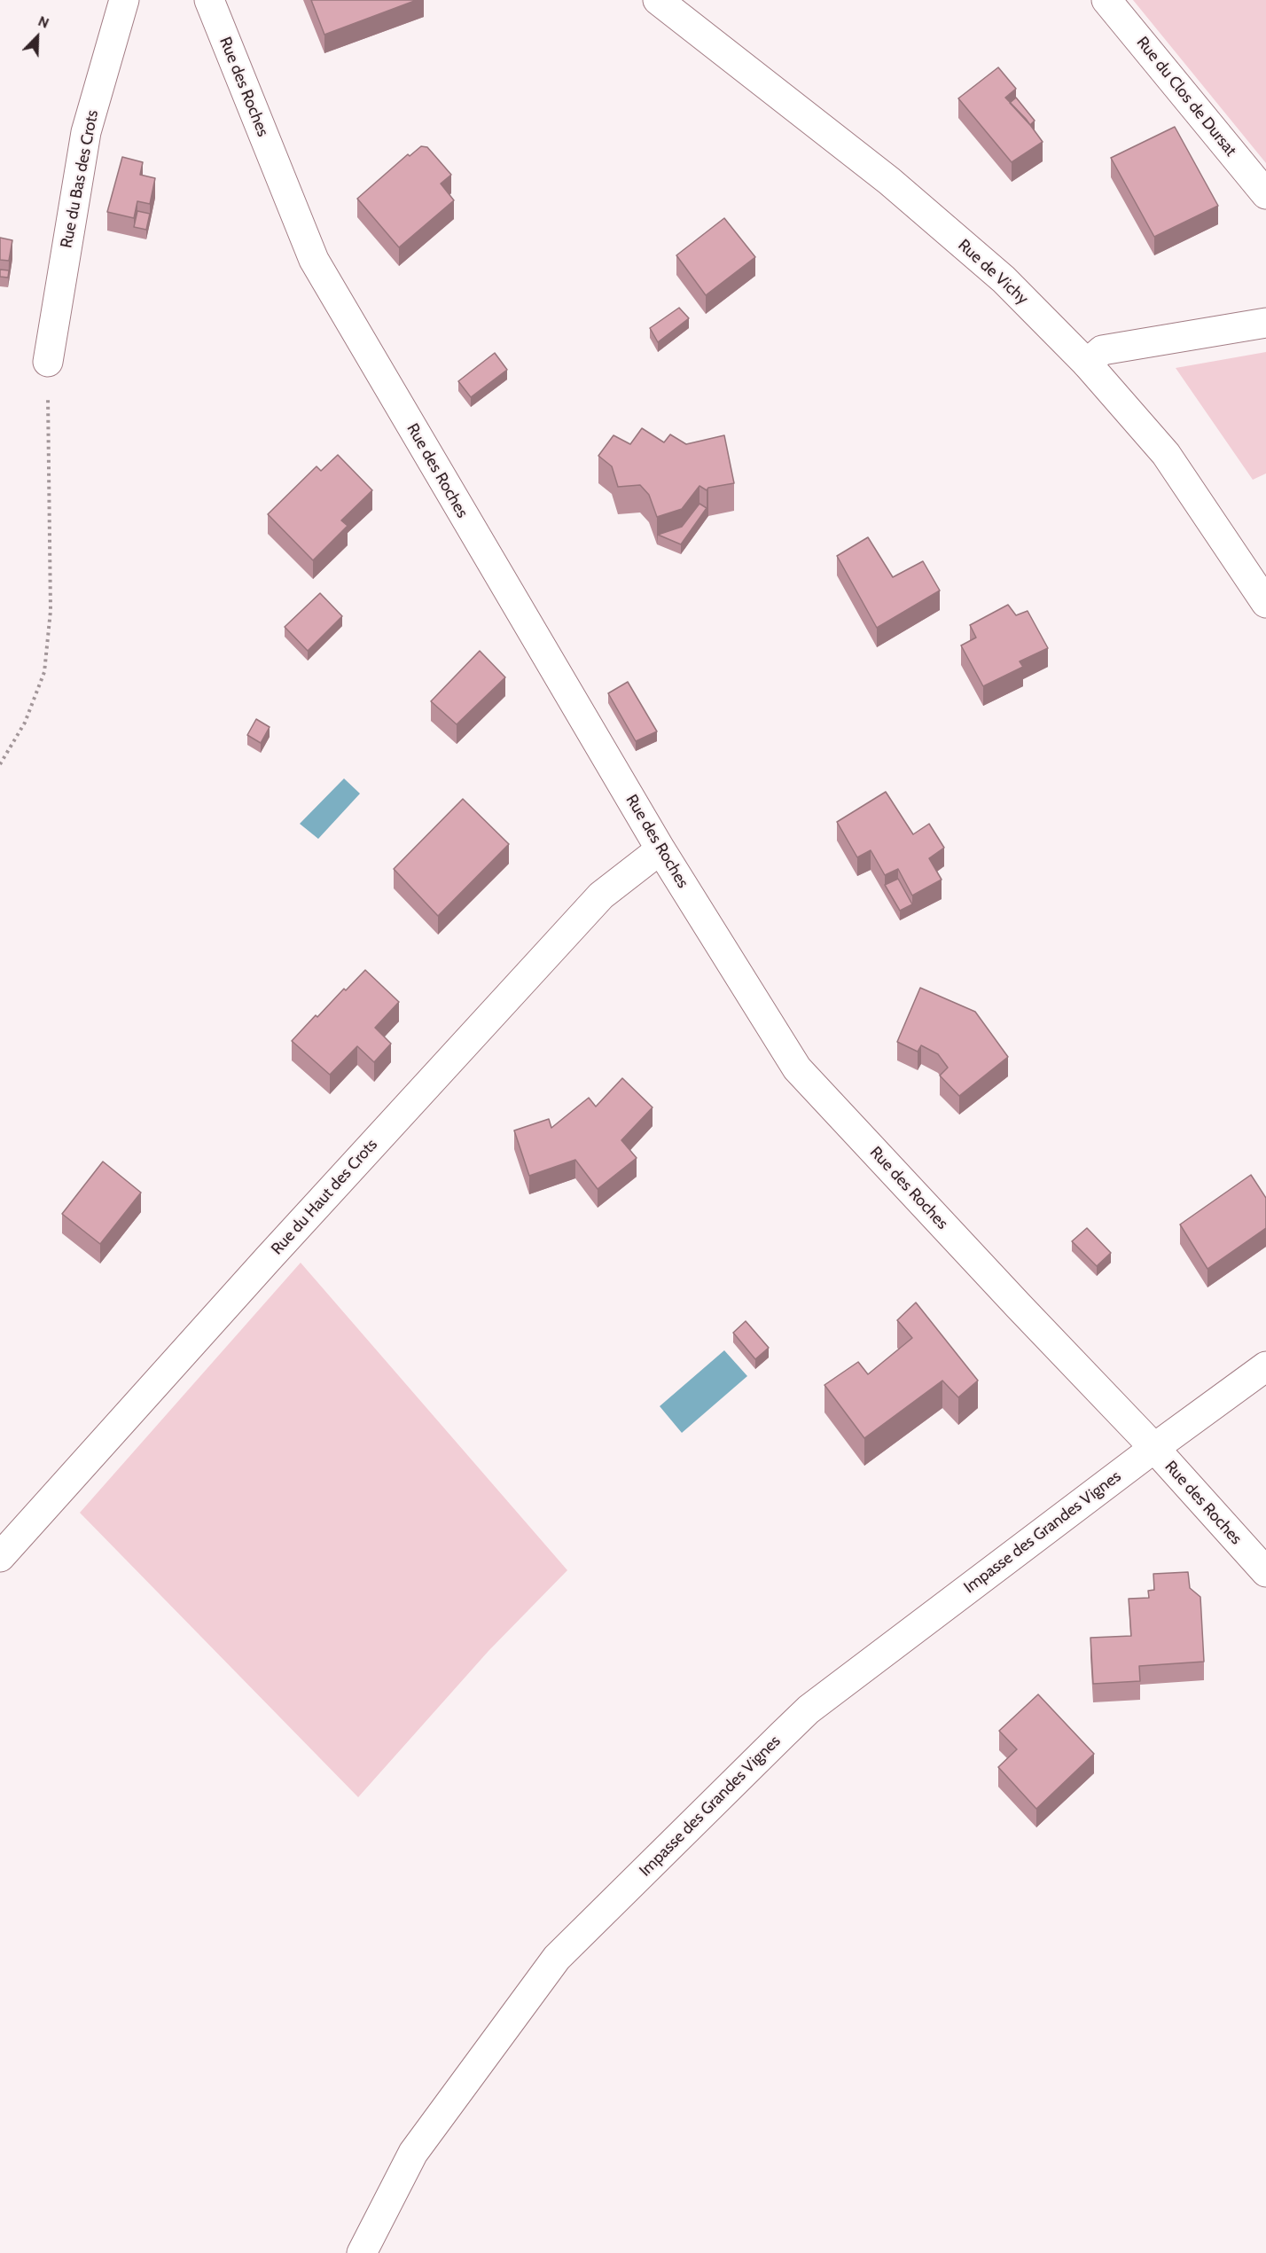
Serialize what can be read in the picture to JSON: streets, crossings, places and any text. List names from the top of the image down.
{
  "streets": {
    "street": [
      "Rue des Roches",
      "Rue du Clos de Dursat",
      "Rue du Bas des Crots",
      "Rue de Vichy",
      "Rue du Haut des Crots",
      "Impasse des Grandes Vignes"
    ]
  },
  "crossings": [
    ["Rue des Roches", "Rue du Haut des Crots"],
    ["Rue des Roches", "Impasse des Grandes Vignes"]
  ],
  "north": "top right"
}
